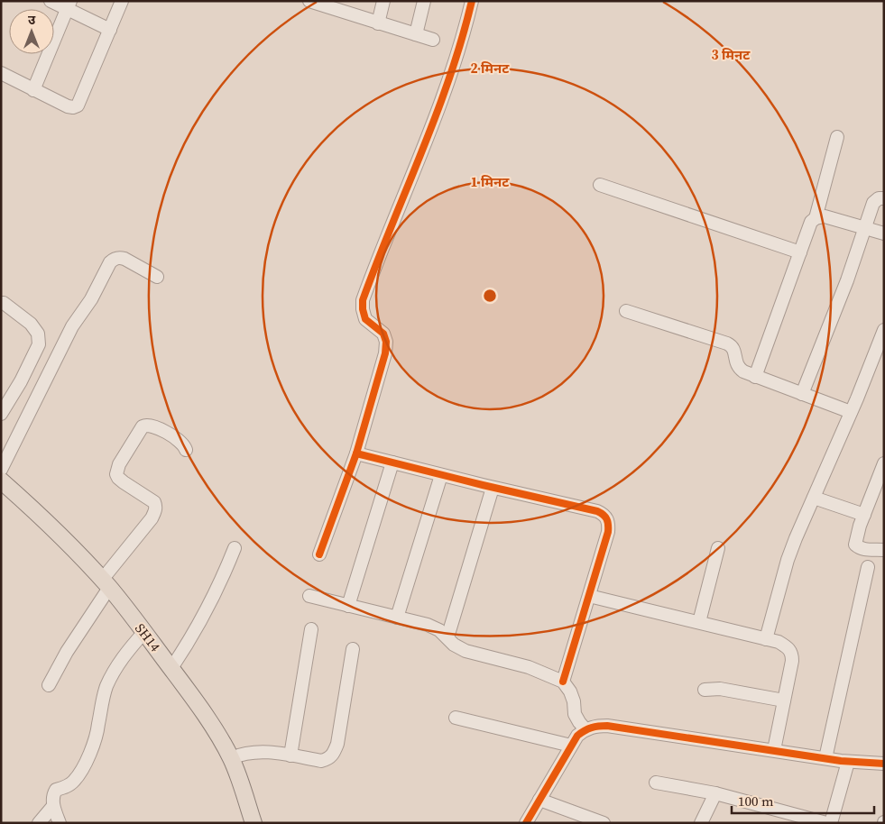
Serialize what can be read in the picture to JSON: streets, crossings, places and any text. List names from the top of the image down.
{
  "streets": {
    "main road": ["SH14"]
  },
  "scale_bar": "100 m",
  "north": "top",
  "rings": ["3 मिनट", "2 मिनट", "1 मिनट"]
}
